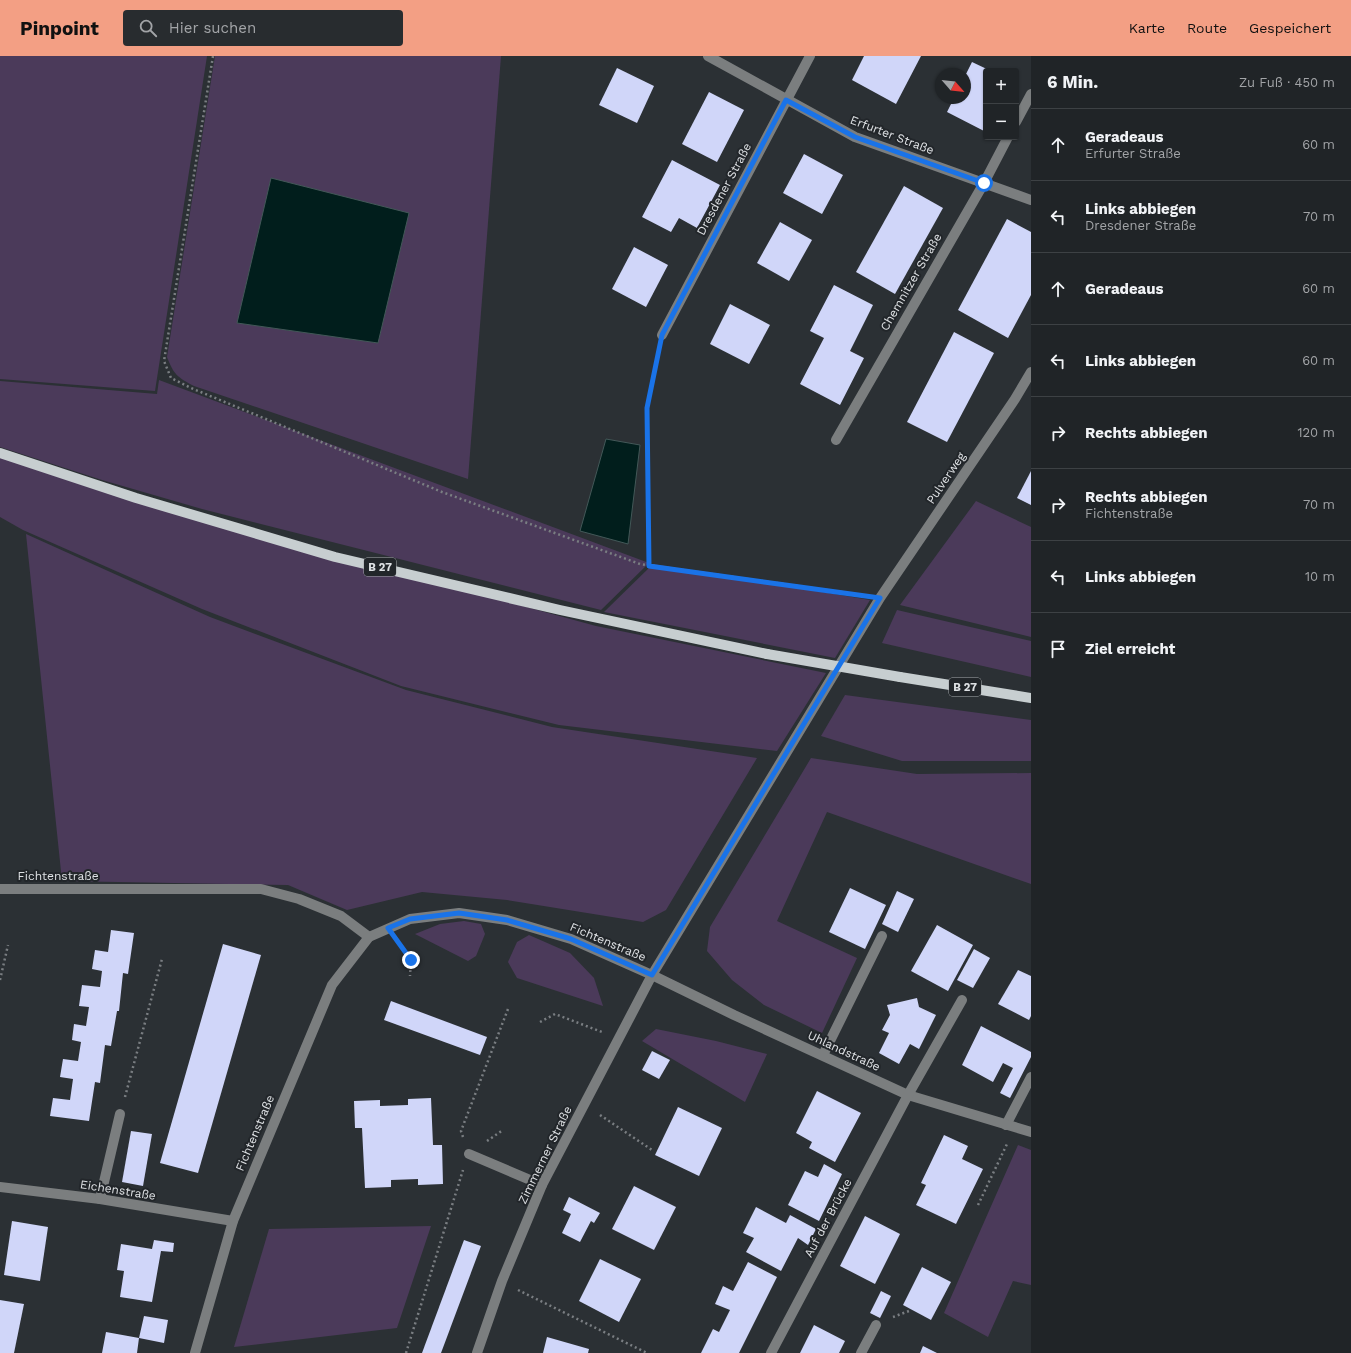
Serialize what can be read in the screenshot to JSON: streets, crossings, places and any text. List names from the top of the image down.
{
  "streets": {
    "main road": ["B 27"],
    "street": [
      "Erfurter Straße",
      "Dresdener Straße",
      "Chemnitzer Straße",
      "Pulverweg",
      "Fichtenstraße",
      "Uhlandstraße",
      "Zimmerner Straße",
      "Eichenstraße",
      "Auf der Brücke"
    ]
  },
  "crossings": [
    ["Erfurter Straße", "Dresdener Straße"],
    ["Erfurter Straße", "Chemnitzer Straße"],
    ["Pulverweg", "Fichtenstraße"],
    ["Pulverweg", "Uhlandstraße"],
    ["Pulverweg", "Zimmerner Straße"],
    ["Fichtenstraße", "Uhlandstraße"],
    ["Fichtenstraße", "Zimmerner Straße"],
    ["Fichtenstraße", "Eichenstraße"],
    ["Uhlandstraße", "Zimmerner Straße"],
    ["Uhlandstraße", "Auf der Brücke"]
  ],
  "north": "bottom right",
  "page": {
    "header": "Pinpoint",
    "search": "Hier suchen",
    "nav": ["Karte", "Route", "Gespeichert"],
    "heading": ["6 Min.", "Zu Fuß · 450 m"],
    "map_buttons": ["+", "−"],
    "list": [
      ["Geradeaus", "Erfurter Straße", "60 m"],
      ["Links abbiegen", "Dresdener Straße", "70 m"],
      ["Geradeaus", "60 m"],
      ["Links abbiegen", "60 m"],
      ["Rechts abbiegen", "120 m"],
      ["Rechts abbiegen", "Fichtenstraße", "70 m"],
      ["Links abbiegen", "10 m"],
      "Ziel erreicht"
    ]
  }
}
